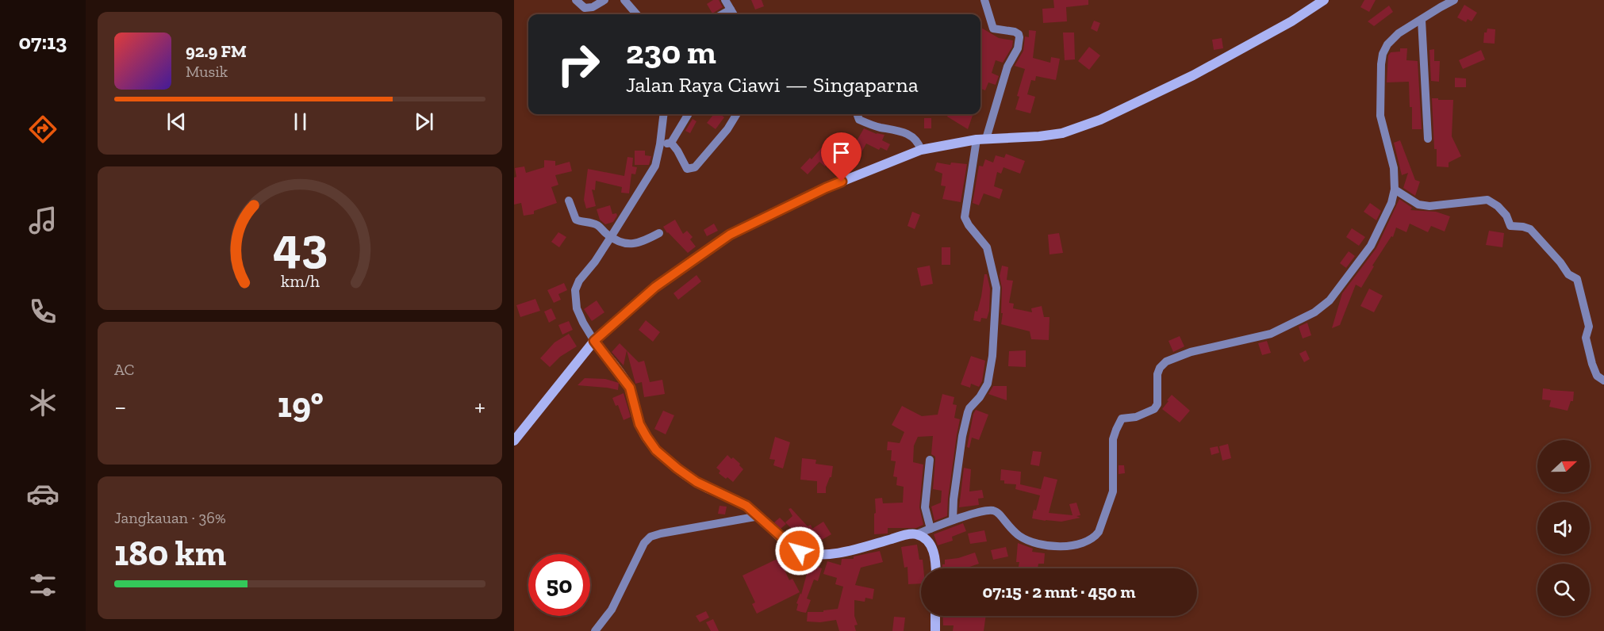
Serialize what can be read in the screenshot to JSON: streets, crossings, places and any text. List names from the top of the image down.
{
  "north": "right",
  "page": {
    "tabs": "07:13",
    "turn": ["230 m", "Jalan Raya Ciawi — Singaparna"],
    "song": ["92.9 FM", "Musik"],
    "tile": [
      "AC",
      ["Jangkauan · 36%", "180 km"]
    ],
    "heat": ["−", "19°", "+"],
    "limit": "50",
    "trip": "07:15 · 2 mnt · 450 m",
    "gauge": ["43", "km/h"]
  }
}
